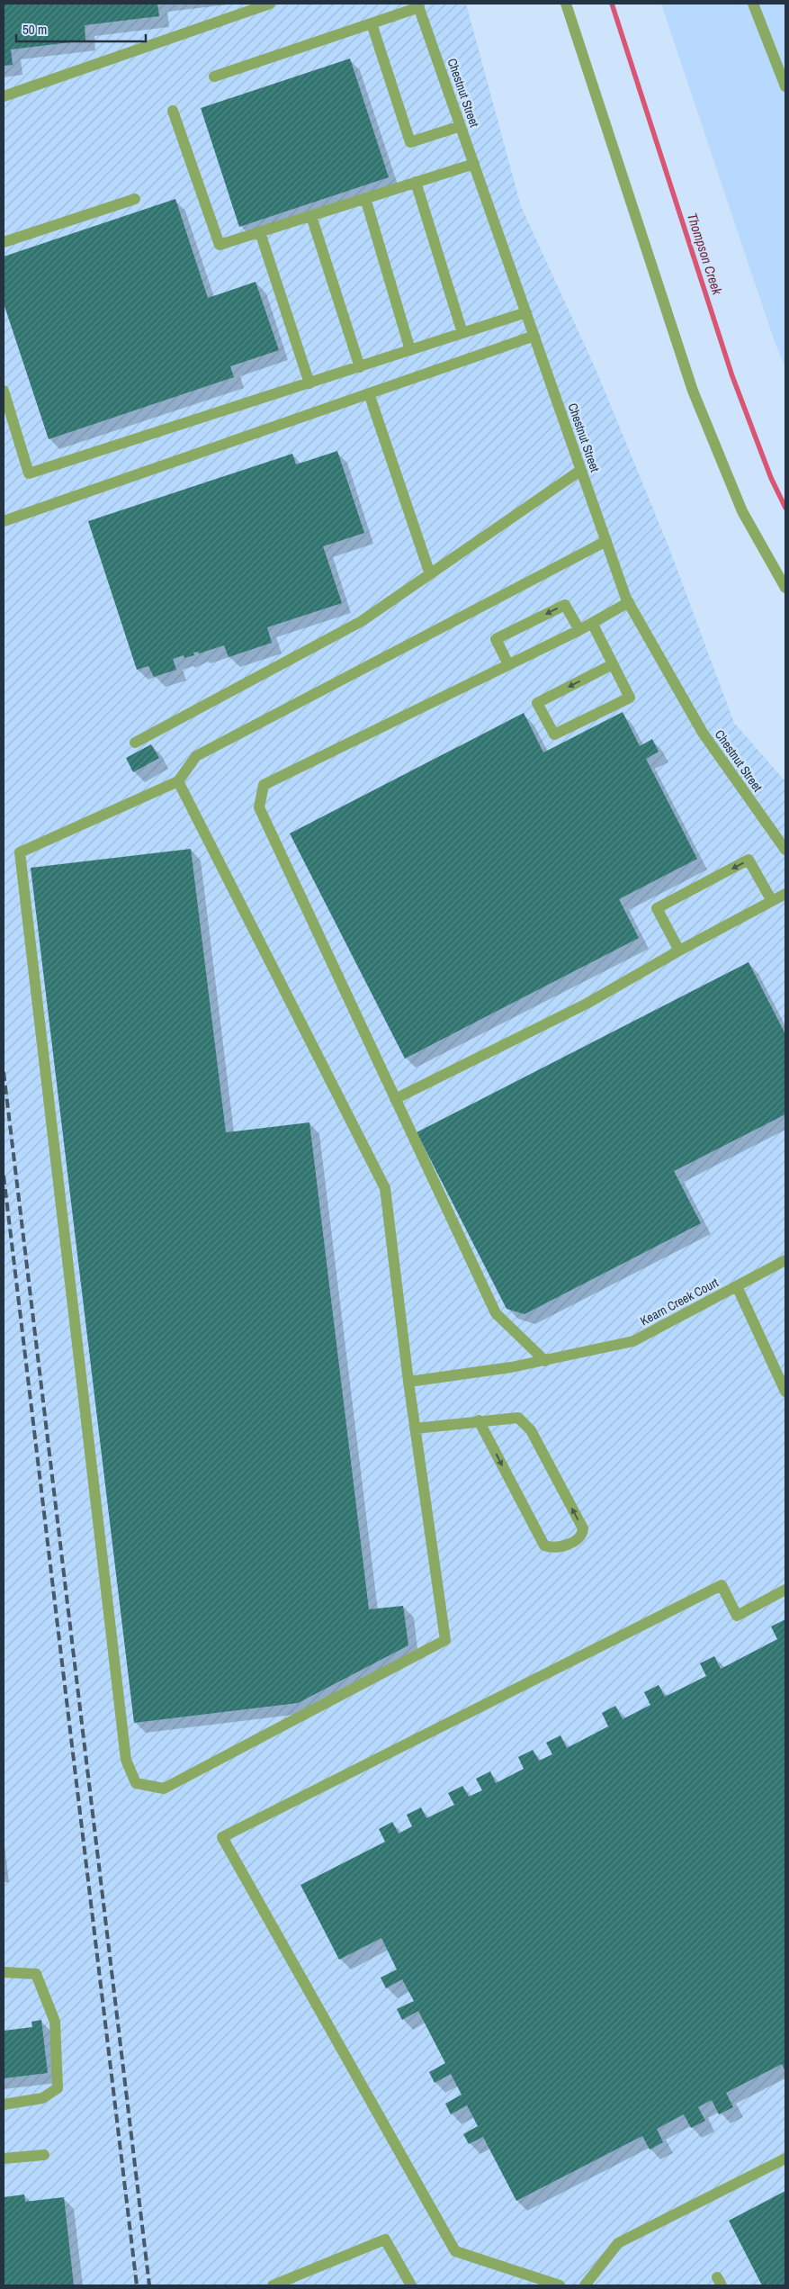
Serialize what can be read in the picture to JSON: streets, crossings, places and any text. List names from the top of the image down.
{
  "streets": {
    "street": ["Chestnut Street", "Kearn Creek Court"]
  },
  "water": ["Thompson Creek"],
  "scale_bar": "50 m"
}
